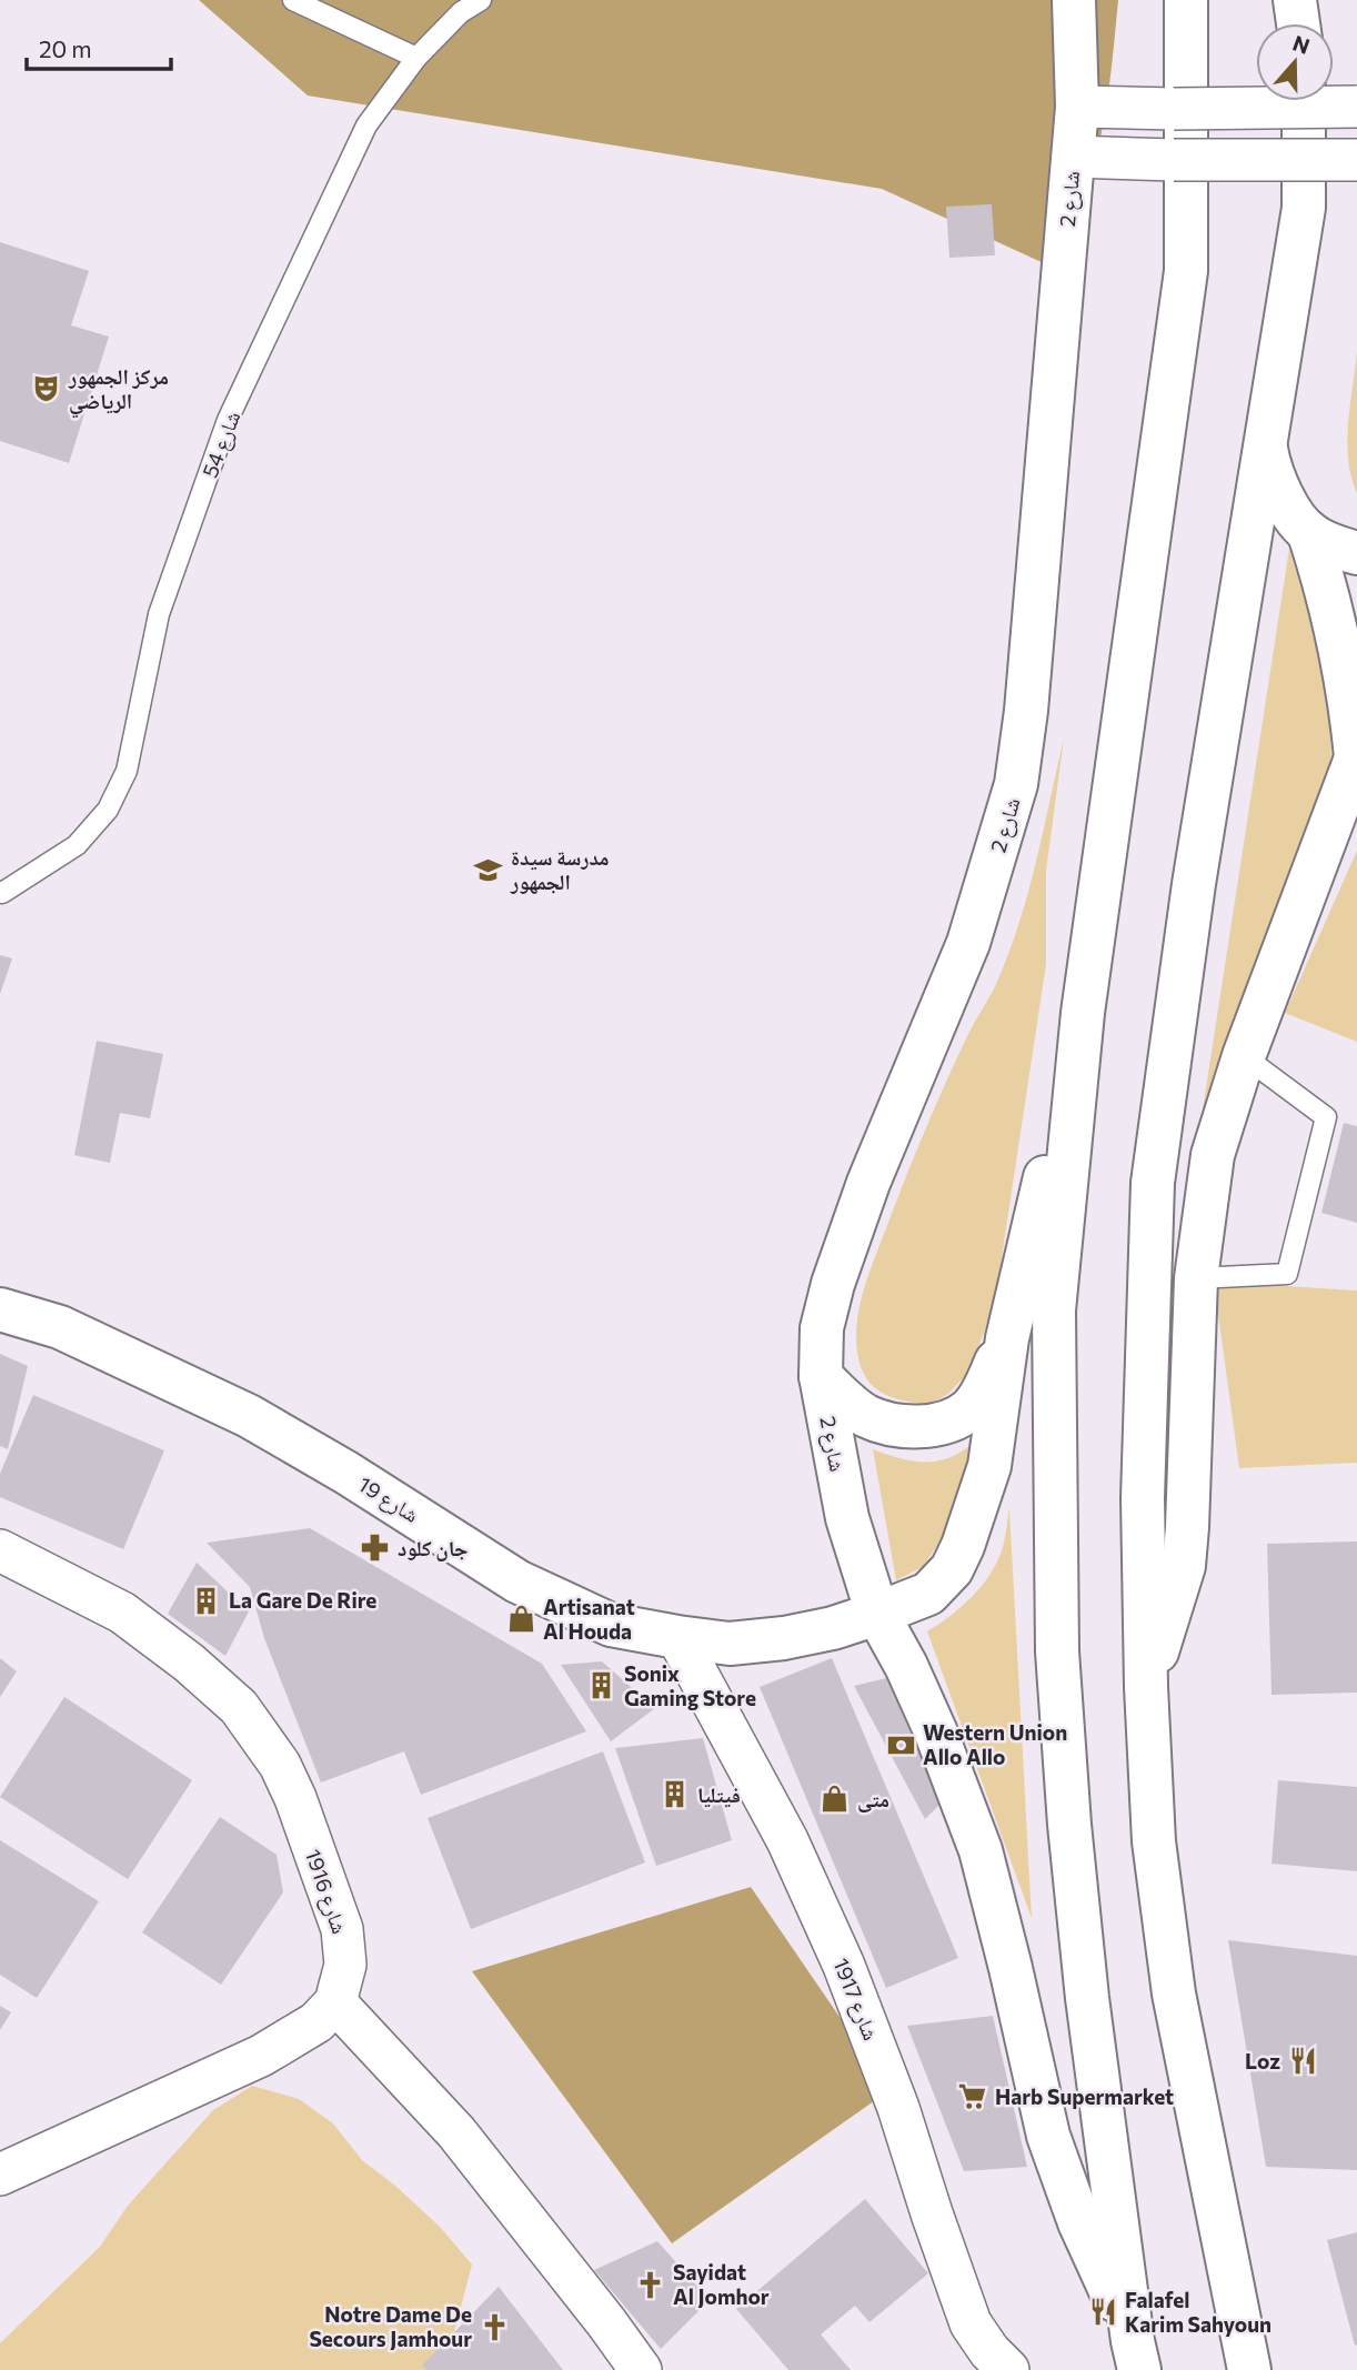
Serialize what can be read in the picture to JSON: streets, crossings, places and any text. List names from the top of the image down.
{
  "streets": {
    "main road": ["شارع 2", "شارع 19"],
    "street": ["شارع 1916", "شارع 1917"],
    "lane": ["شارع 54"]
  },
  "crossings": [
    ["شارع 2", "شارع 19"],
    ["شارع 19", "شارع 1917"]
  ],
  "places": {
    "theatre": ["مركز الجمهور الرياضي"],
    "school or university": ["مدرسة سيدة الجمهور"],
    "pharmacy": ["جان كلود"],
    "building": ["La Gare De Rire", "Sonix Gaming Store", "فيتليا"],
    "shop": ["Artisanat Al Houda", "متى"],
    "bank": ["Western Union Allo Allo"],
    "restaurant": ["Loz", "Falafel Karim Sahyoun"],
    "supermarket": ["Harb Supermarket"],
    "church": ["Sayidat Al Jomhor", "Notre Dame De Secours Jamhour"]
  },
  "scale_bar": "20 m",
  "north": "top"
}
